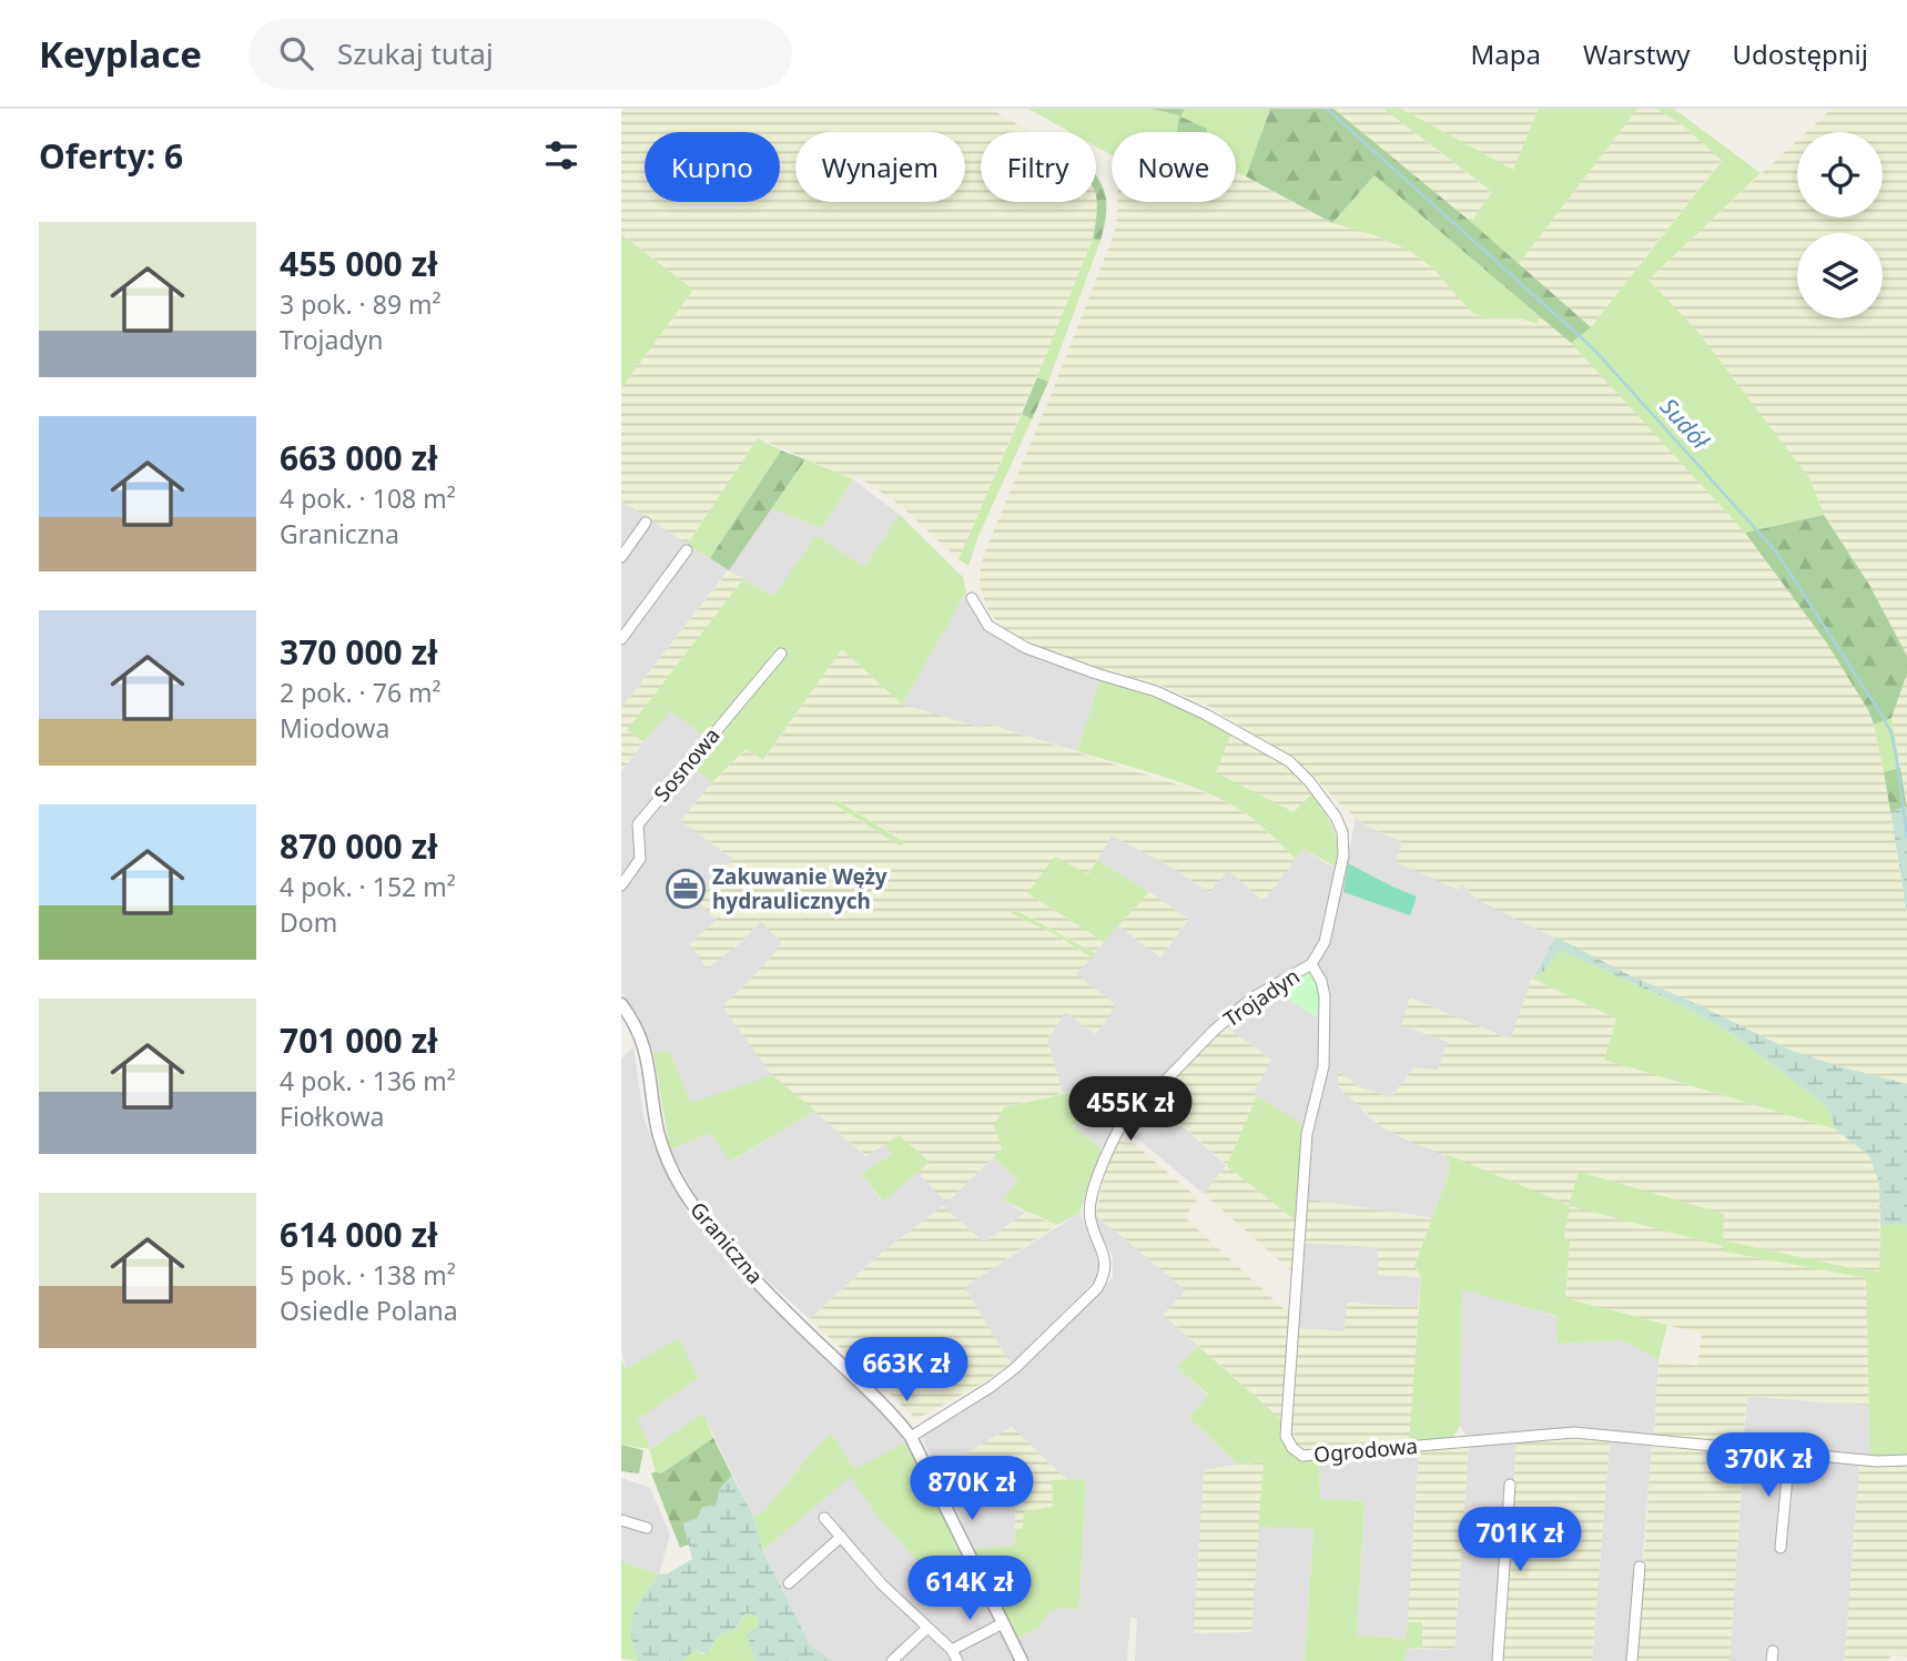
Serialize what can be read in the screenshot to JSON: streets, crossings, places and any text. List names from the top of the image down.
{
  "streets": {
    "street": [
      "Sosnowa",
      "Trojadyn",
      "Graniczna",
      "Ogrodowa"
    ]
  },
  "crossings": [
    ["Trojadyn", "Graniczna"],
    ["Trojadyn", "Ogrodowa"]
  ],
  "water": ["Sudół"],
  "places": {
    "office": ["Zakuwanie Węży hydraulicznych"]
  },
  "page": {
    "header": "Keyplace",
    "search": "Szukaj tutaj",
    "nav": ["Mapa", "Warstwy", "Udostępnij"],
    "heading": "Oferty: 6",
    "chip": [
      "Kupno",
      "Wynajem",
      "Filtry",
      "Nowe"
    ],
    "list": [
      {
        "name": "455 000 zł",
        "note": "3 pok. · 89 m² · Trojadyn"
      },
      {
        "name": "663 000 zł",
        "note": "4 pok. · 108 m² · Graniczna"
      },
      {
        "name": "370 000 zł",
        "note": "2 pok. · 76 m² · Miodowa"
      },
      {
        "name": "870 000 zł",
        "note": "4 pok. · 152 m² · Dom"
      },
      {
        "name": "701 000 zł",
        "note": "4 pok. · 136 m² · Fiołkowa"
      },
      {
        "name": "614 000 zł",
        "note": "5 pok. · 138 m² · Osiedle Polana"
      }
    ],
    "price": [
      "455K zł",
      "663K zł",
      "370K zł",
      "870K zł",
      "701K zł",
      "614K zł"
    ]
  }
}
